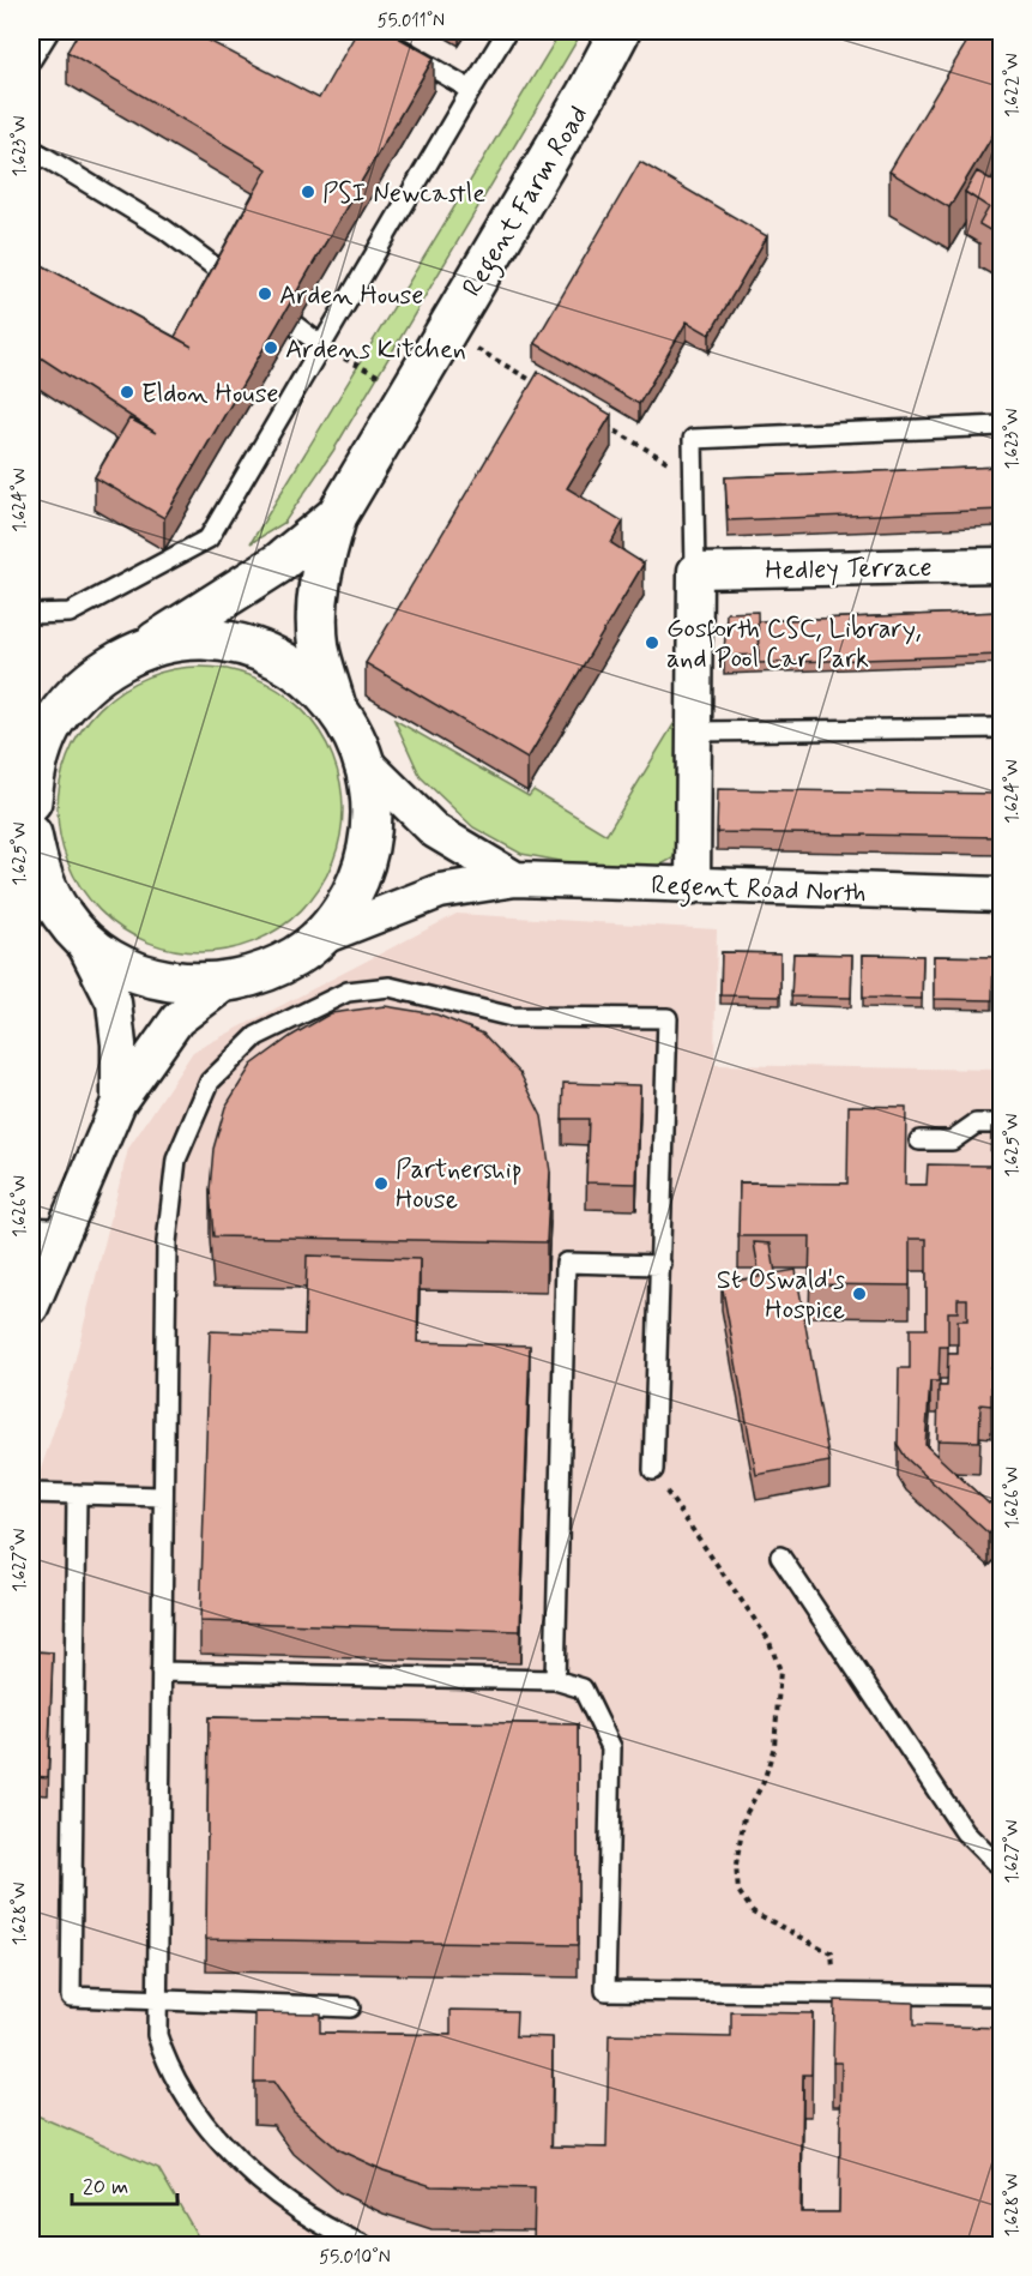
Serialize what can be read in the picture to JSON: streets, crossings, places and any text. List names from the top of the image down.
{
  "streets": {
    "street": ["Regent Farm Road", "Hedley Terrace", "Regent Road North"]
  },
  "crossings": [
    ["Regent Farm Road", "Regent Road North"]
  ],
  "places": [
    "PSI Newcastle",
    "Arden House",
    "Ardens Kitchen",
    "Eldon House",
    "Gosforth CSC, Library, and Pool Car Park",
    "Partnership House",
    "St Oswald's Hospice"
  ],
  "scale_bar": "20 m",
  "coordinates": [
    "55.011°N",
    "1.622°W",
    "1.623°W",
    "1.624°W",
    "1.625°W",
    "1.626°W",
    "1.627°W",
    "1.628°W",
    "55.010°N"
  ]
}
